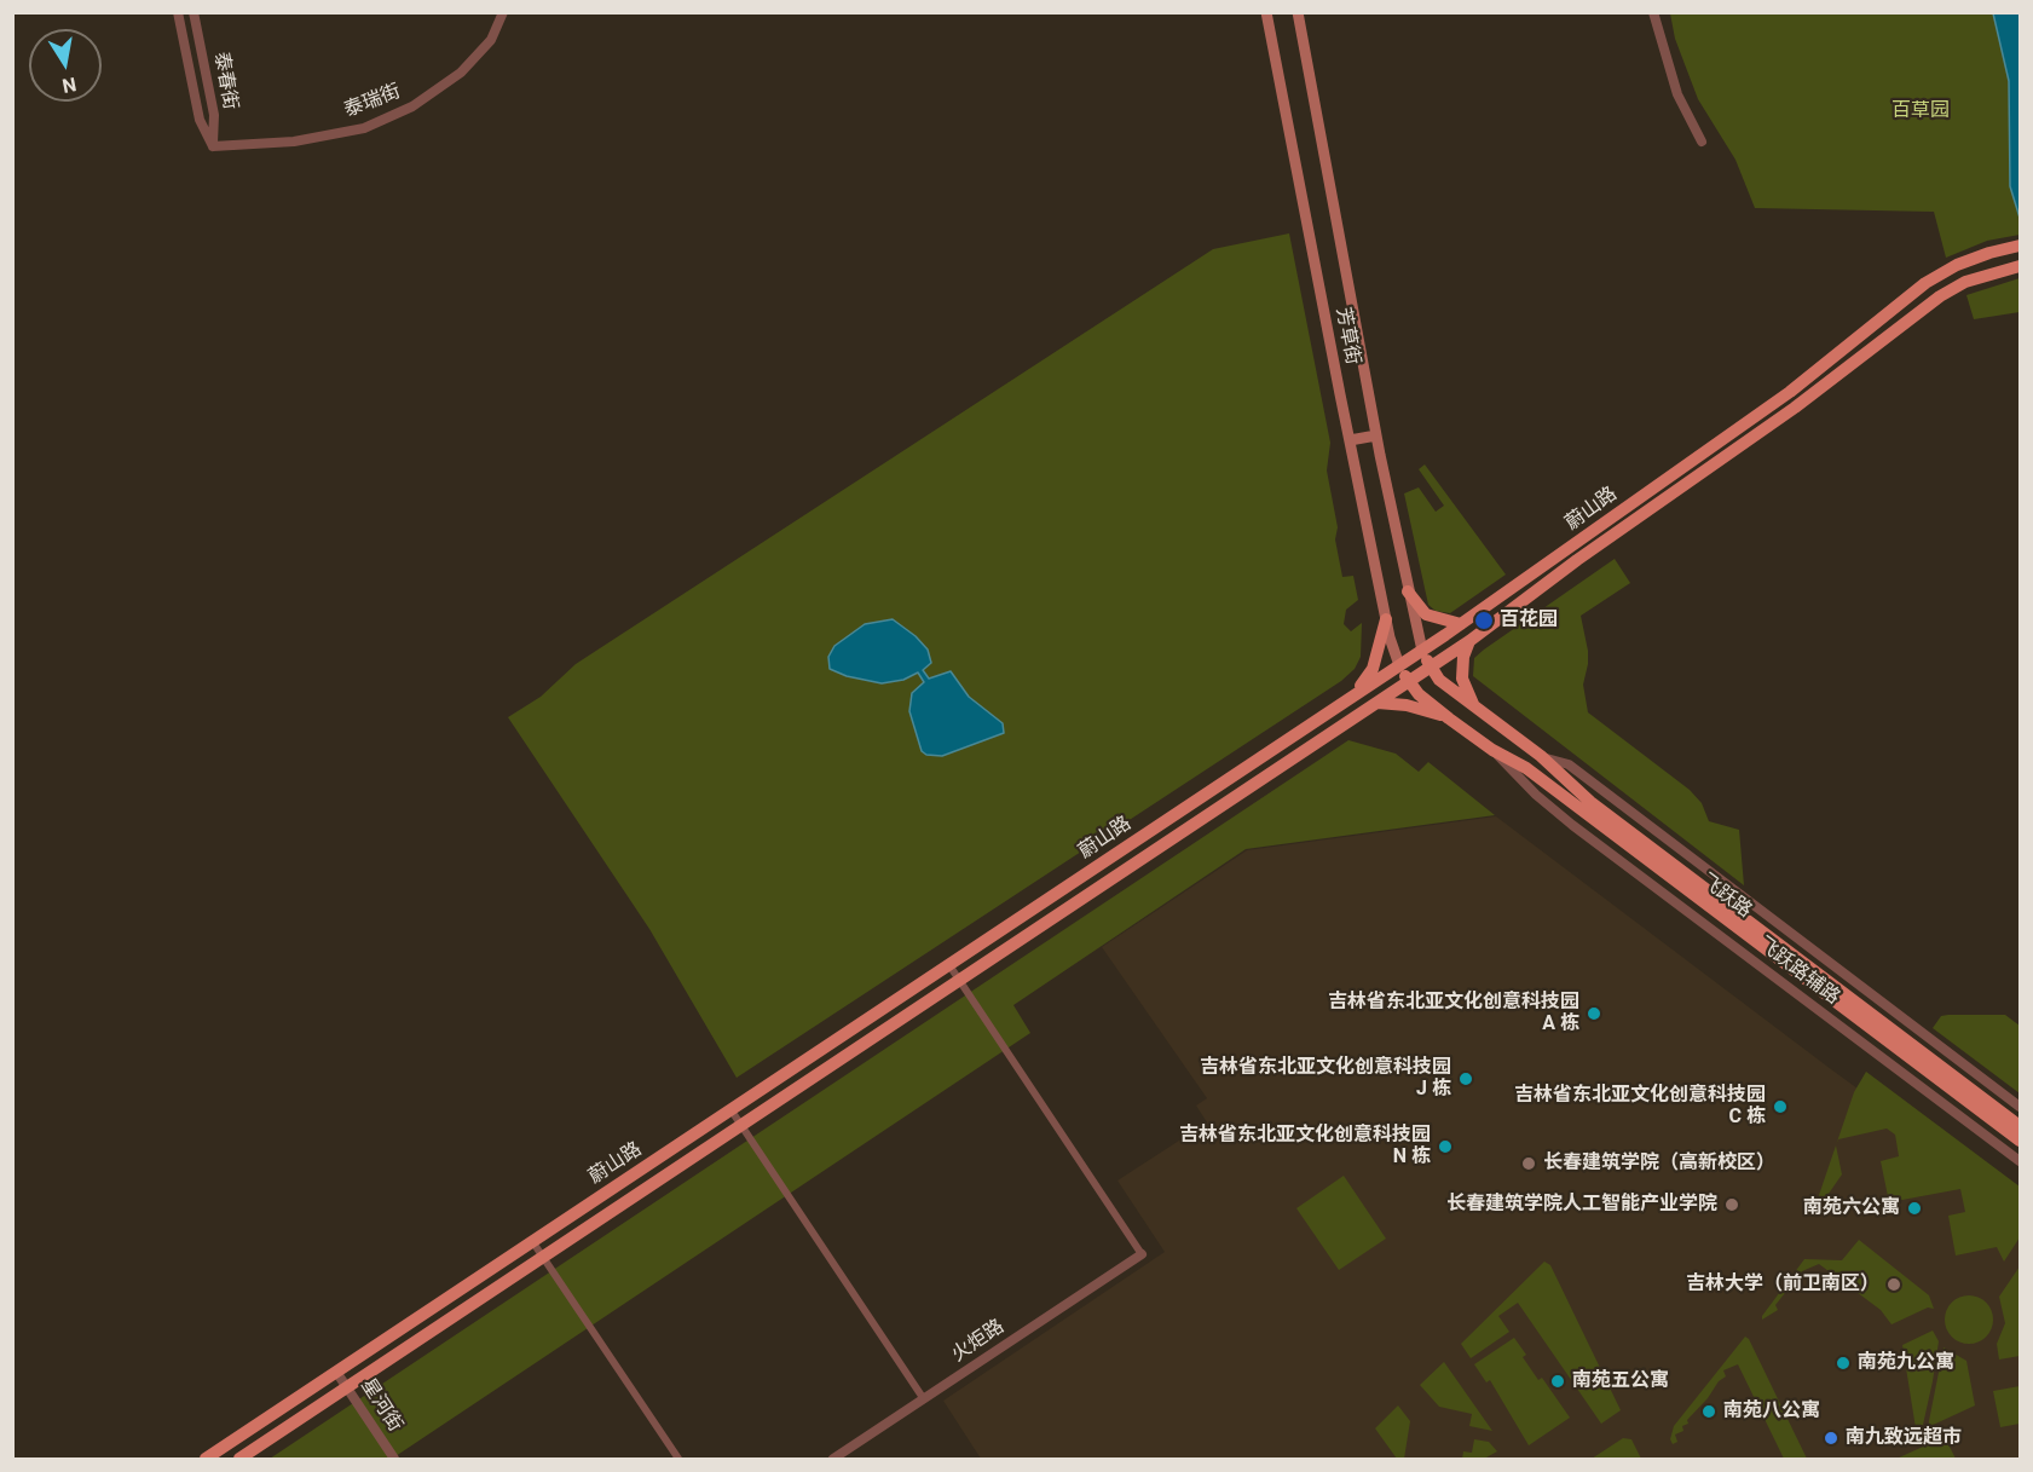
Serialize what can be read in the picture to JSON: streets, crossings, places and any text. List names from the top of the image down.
{
  "streets": {
    "main road": ["芳草街", "蔚山路", "飞跃路"],
    "street": [
      "泰春街",
      "泰瑞街",
      "飞跃路辅路",
      "火炬路",
      "星河街"
    ]
  },
  "crossings": [
    ["泰春街", "泰瑞街"],
    ["芳草街", "蔚山路"],
    ["芳草街", "飞跃路"],
    ["蔚山路", "飞跃路"],
    ["蔚山路", "星河街"],
    ["飞跃路", "飞跃路辅路"]
  ],
  "parks": ["百草园"],
  "places": [
    "百花园",
    "吉林省东北亚文化创意科技园 A 栋",
    "吉林省东北亚文化创意科技园 J 栋",
    "吉林省东北亚文化创意科技园 C 栋",
    "吉林省东北亚文化创意科技园 N 栋",
    "长春建筑学院（高新校区）",
    "长春建筑学院人工智能产业学院",
    "南苑六公寓",
    "吉林大学（前卫南区）",
    "南苑九公寓",
    "南苑五公寓",
    "南苑八公寓",
    "南九致远超市"
  ],
  "north": "bottom"
}
